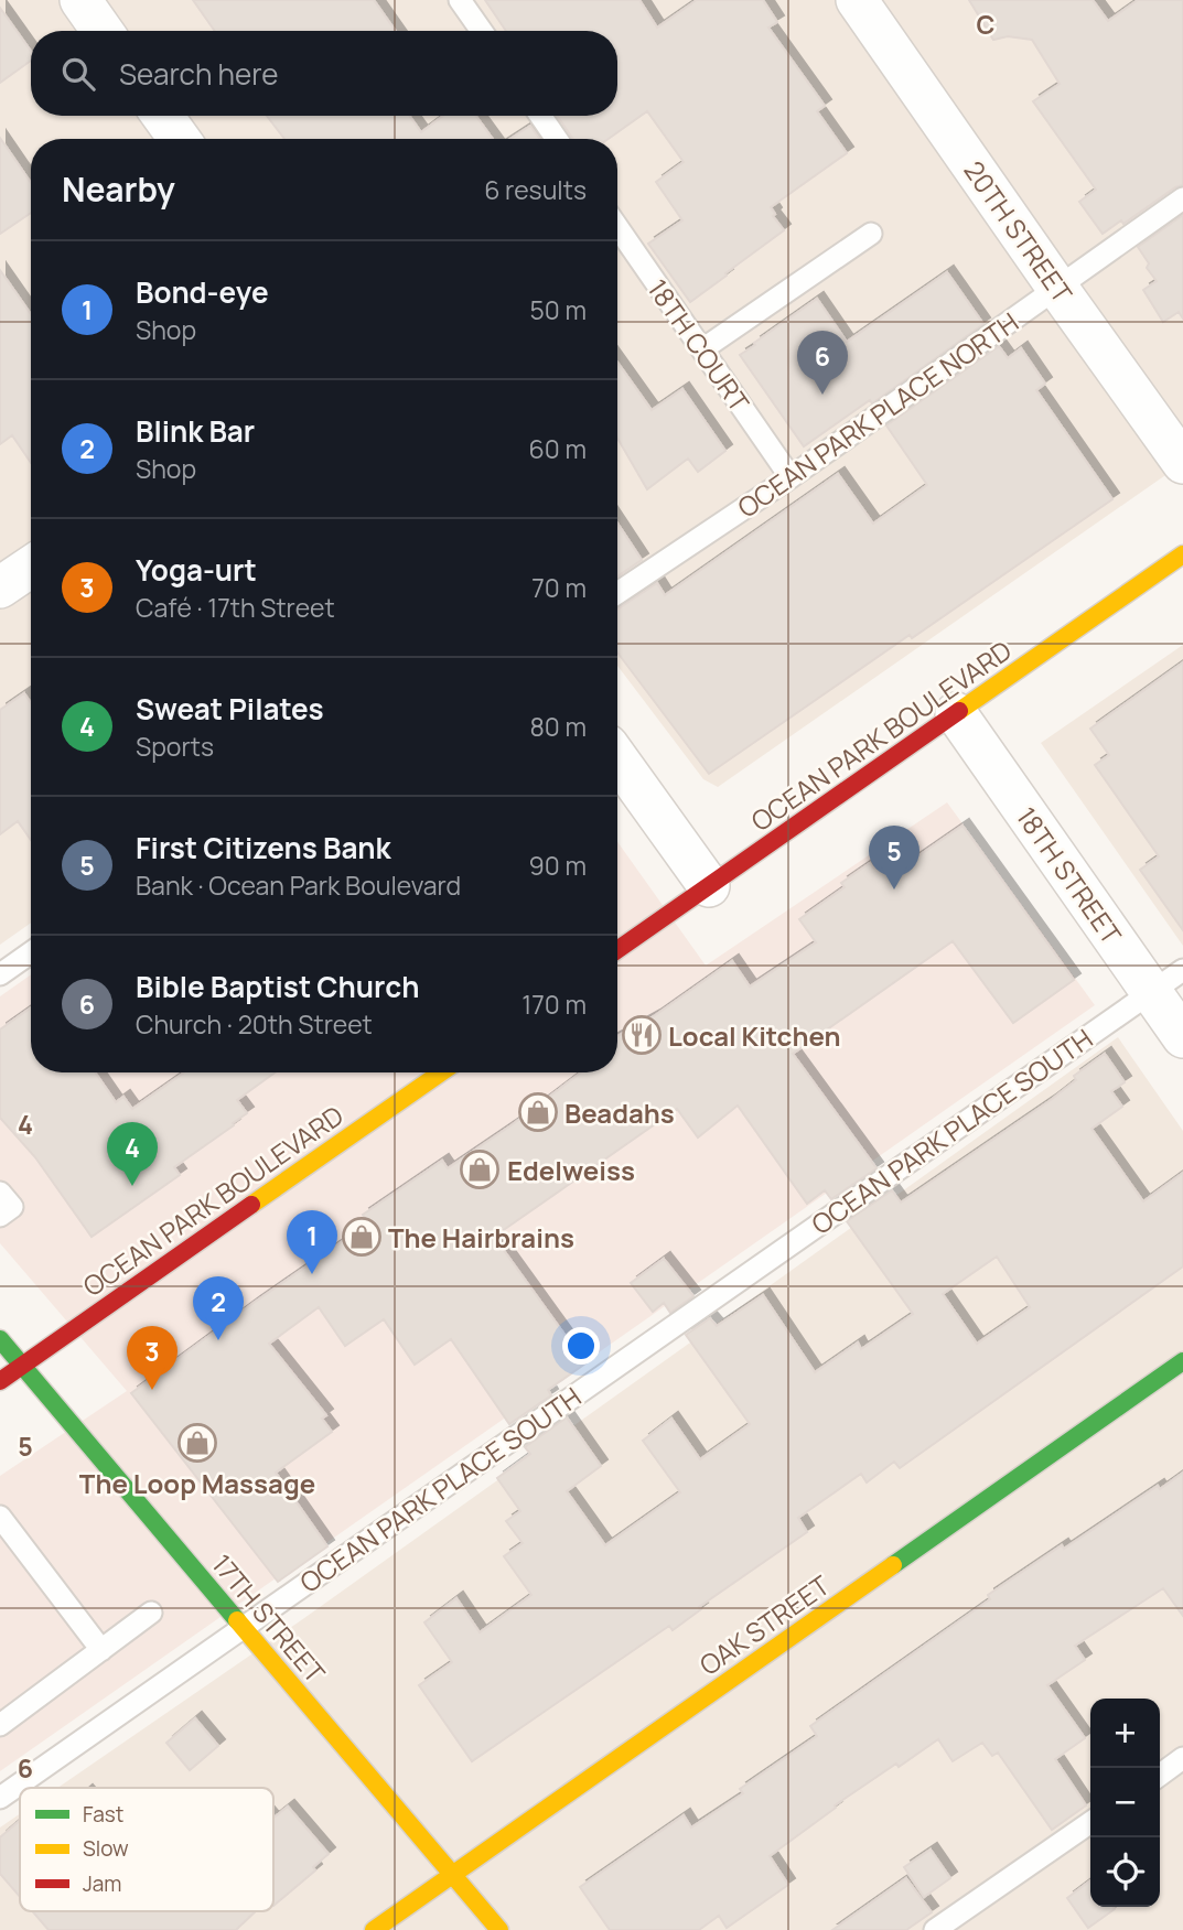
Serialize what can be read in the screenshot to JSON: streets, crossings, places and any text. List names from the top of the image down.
{
  "streets": {
    "street": [
      "20TH STREET",
      "OCEAN PARK BOULEVARD",
      "18TH STREET",
      "17TH STREET",
      "OAK STREET"
    ],
    "lane": ["18TH COURT", "OCEAN PARK PLACE NORTH", "OCEAN PARK PLACE SOUTH"]
  },
  "crossings": [
    ["20TH STREET", "OCEAN PARK PLACE NORTH"],
    ["18TH COURT", "OCEAN PARK PLACE NORTH"],
    ["OCEAN PARK BOULEVARD", "18TH STREET"],
    ["OCEAN PARK BOULEVARD", "17TH STREET"],
    ["18TH STREET", "OCEAN PARK PLACE SOUTH"],
    ["OCEAN PARK PLACE SOUTH", "17TH STREET"],
    ["17TH STREET", "OAK STREET"]
  ],
  "places": {
    "restaurant": ["Local Kitchen"],
    "shop": [
      "Beadahs",
      "Edelweiss",
      "The Hairbrains",
      "The Loop Massage"
    ]
  },
  "legend": ["Fast", "Slow", "Jam"],
  "page": {
    "search": "Search here",
    "heading": ["Nearby", "6 results"],
    "list": [
      {
        "mark": "1",
        "name": "Bond-eye",
        "note": "Shop",
        "value": "50 m"
      },
      {
        "mark": "2",
        "name": "Blink Bar",
        "note": "Shop",
        "value": "60 m"
      },
      {
        "mark": "3",
        "name": "Yoga-urt",
        "note": "Café · 17th Street",
        "value": "70 m"
      },
      {
        "mark": "4",
        "name": "Sweat Pilates",
        "note": "Sports",
        "value": "80 m"
      },
      {
        "mark": "5",
        "name": "First Citizens Bank",
        "note": "Bank · Ocean Park Boulevard",
        "value": "90 m"
      },
      {
        "mark": "6",
        "name": "Bible Baptist Church",
        "note": "Church · 20th Street",
        "value": "170 m"
      }
    ],
    "pins": [
      "6",
      "5",
      "4",
      "1",
      "2",
      "3"
    ],
    "map_buttons": ["+", "−"]
  },
  "grid": {
    "columns": ["C"],
    "rows": ["4", "5", "6"]
  }
}
